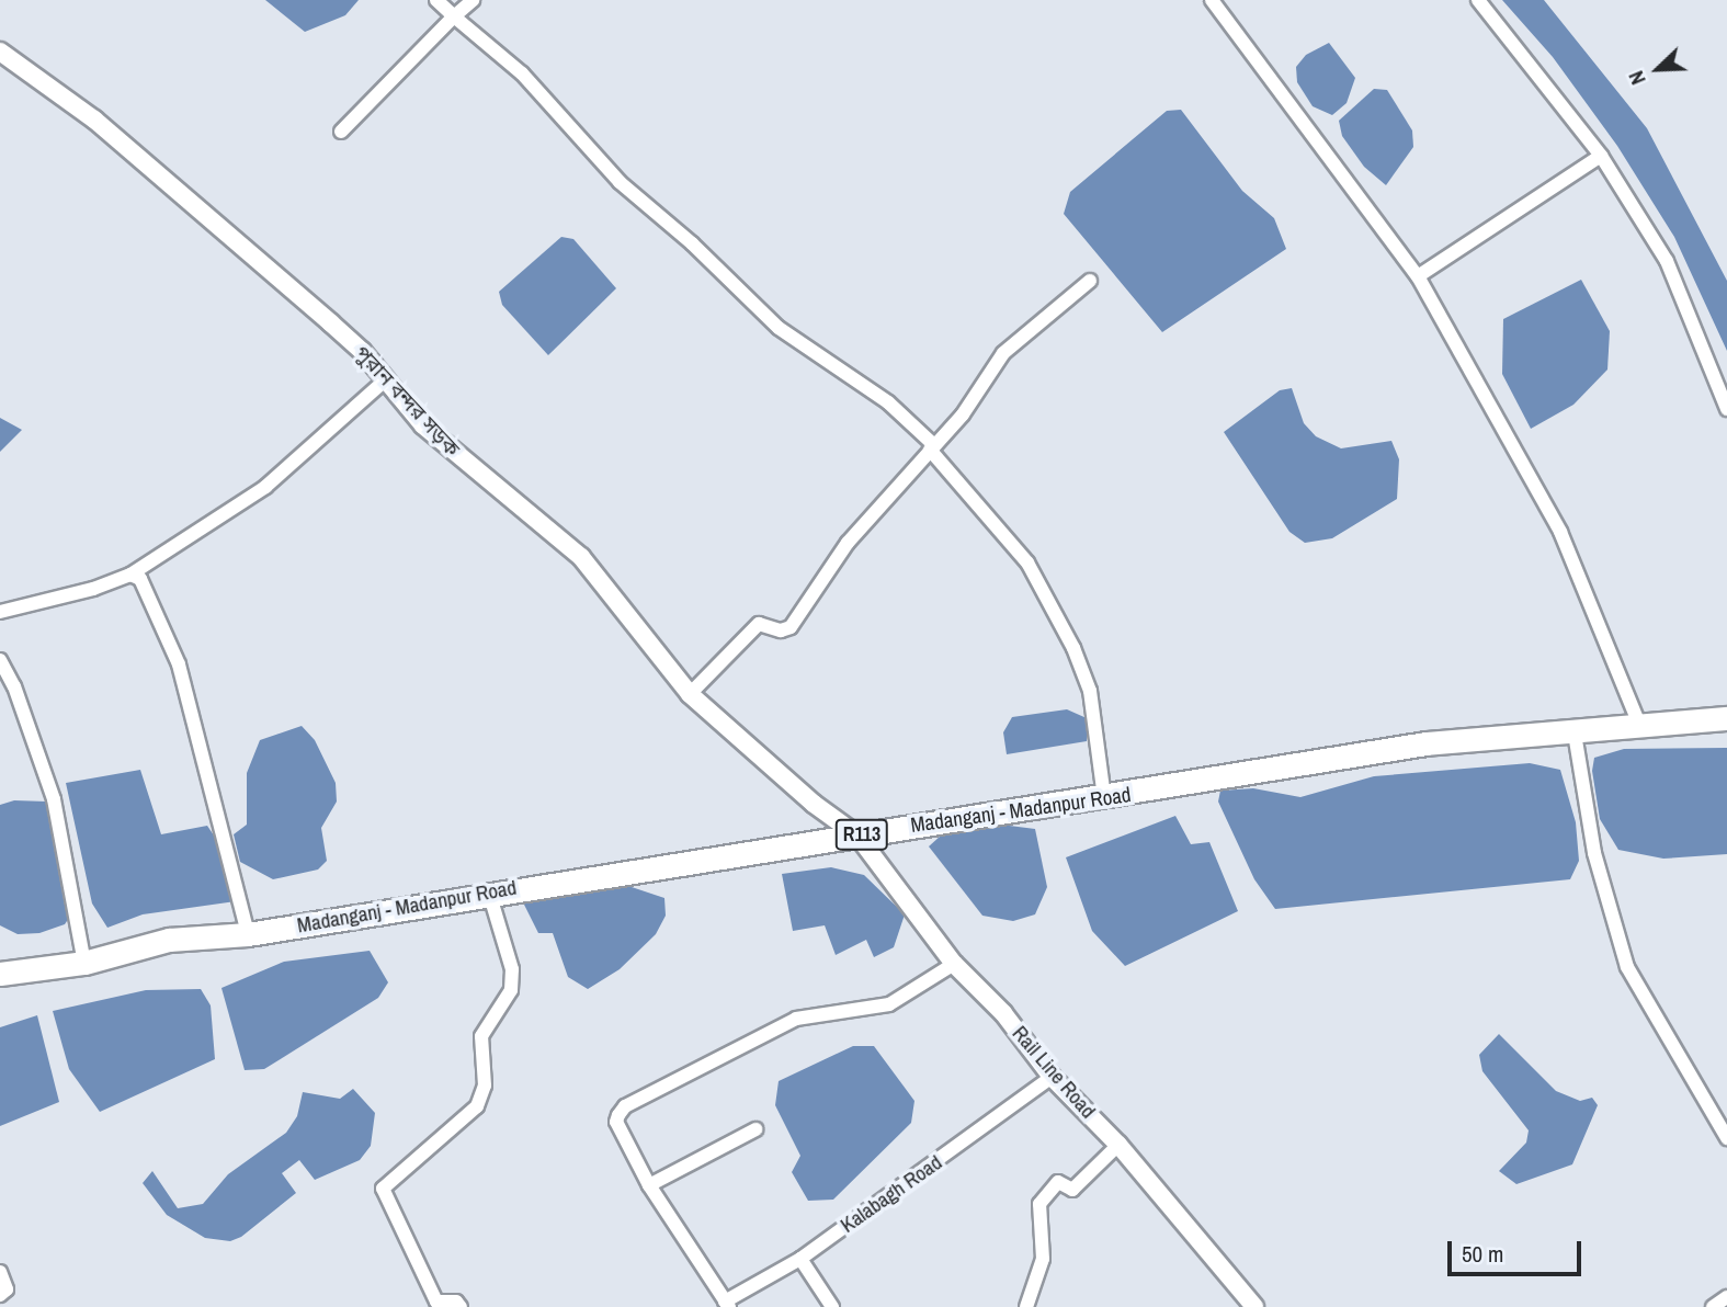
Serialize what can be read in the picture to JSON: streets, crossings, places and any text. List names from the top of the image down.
{
  "streets": {
    "main road": ["Madanganj - Madanpur Road", "R113"],
    "street": ["পুরান বন্দর সড়ক", "Rail Line Road", "Kalabagh Road"]
  },
  "crossings": [
    ["পুরান বন্দর সড়ক", "Madanganj - Madanpur Road"],
    ["পুরান বন্দর সড়ক", "Rail Line Road"],
    ["Madanganj - Madanpur Road", "Rail Line Road"],
    ["Rail Line Road", "Kalabagh Road"]
  ],
  "scale_bar": "50 m",
  "north": "bottom left"
}
